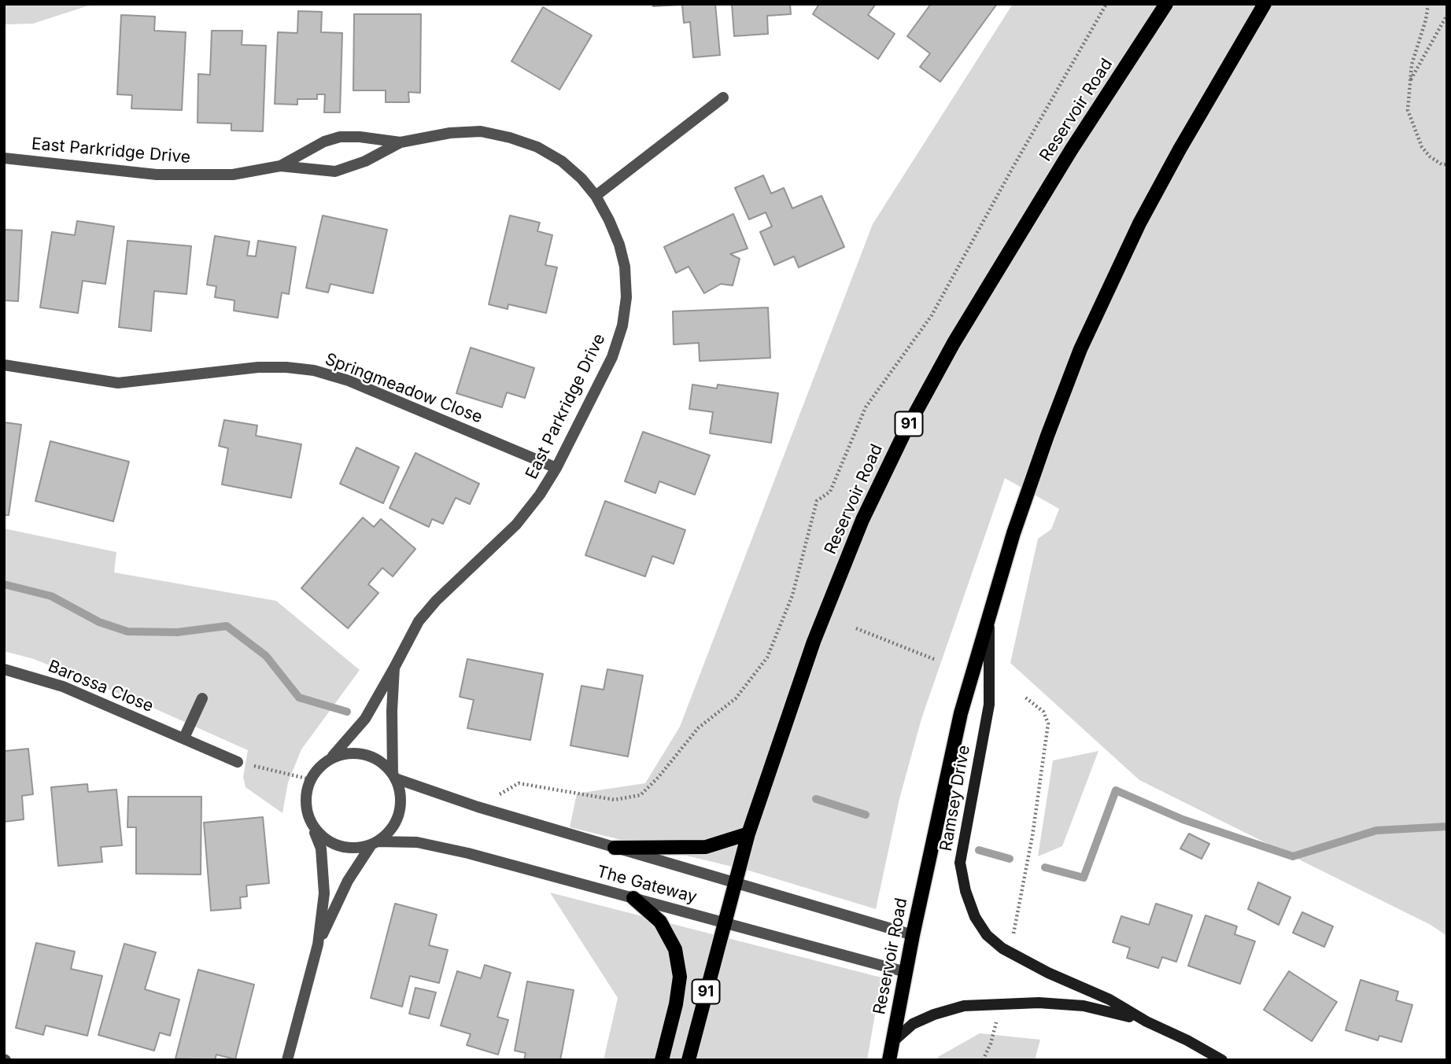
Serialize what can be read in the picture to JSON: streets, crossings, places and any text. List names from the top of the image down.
{
  "streets": {
    "main road": ["Reservoir Road", "91", "Ramsey Drive"],
    "street": [
      "East Parkridge Drive",
      "Springmeadow Close",
      "Barossa Close",
      "The Gateway"
    ]
  },
  "crossings": [
    ["Reservoir Road", "Ramsey Drive"],
    ["Reservoir Road", "The Gateway"],
    ["East Parkridge Drive", "Springmeadow Close"],
    ["East Parkridge Drive", "The Gateway"]
  ]
}
